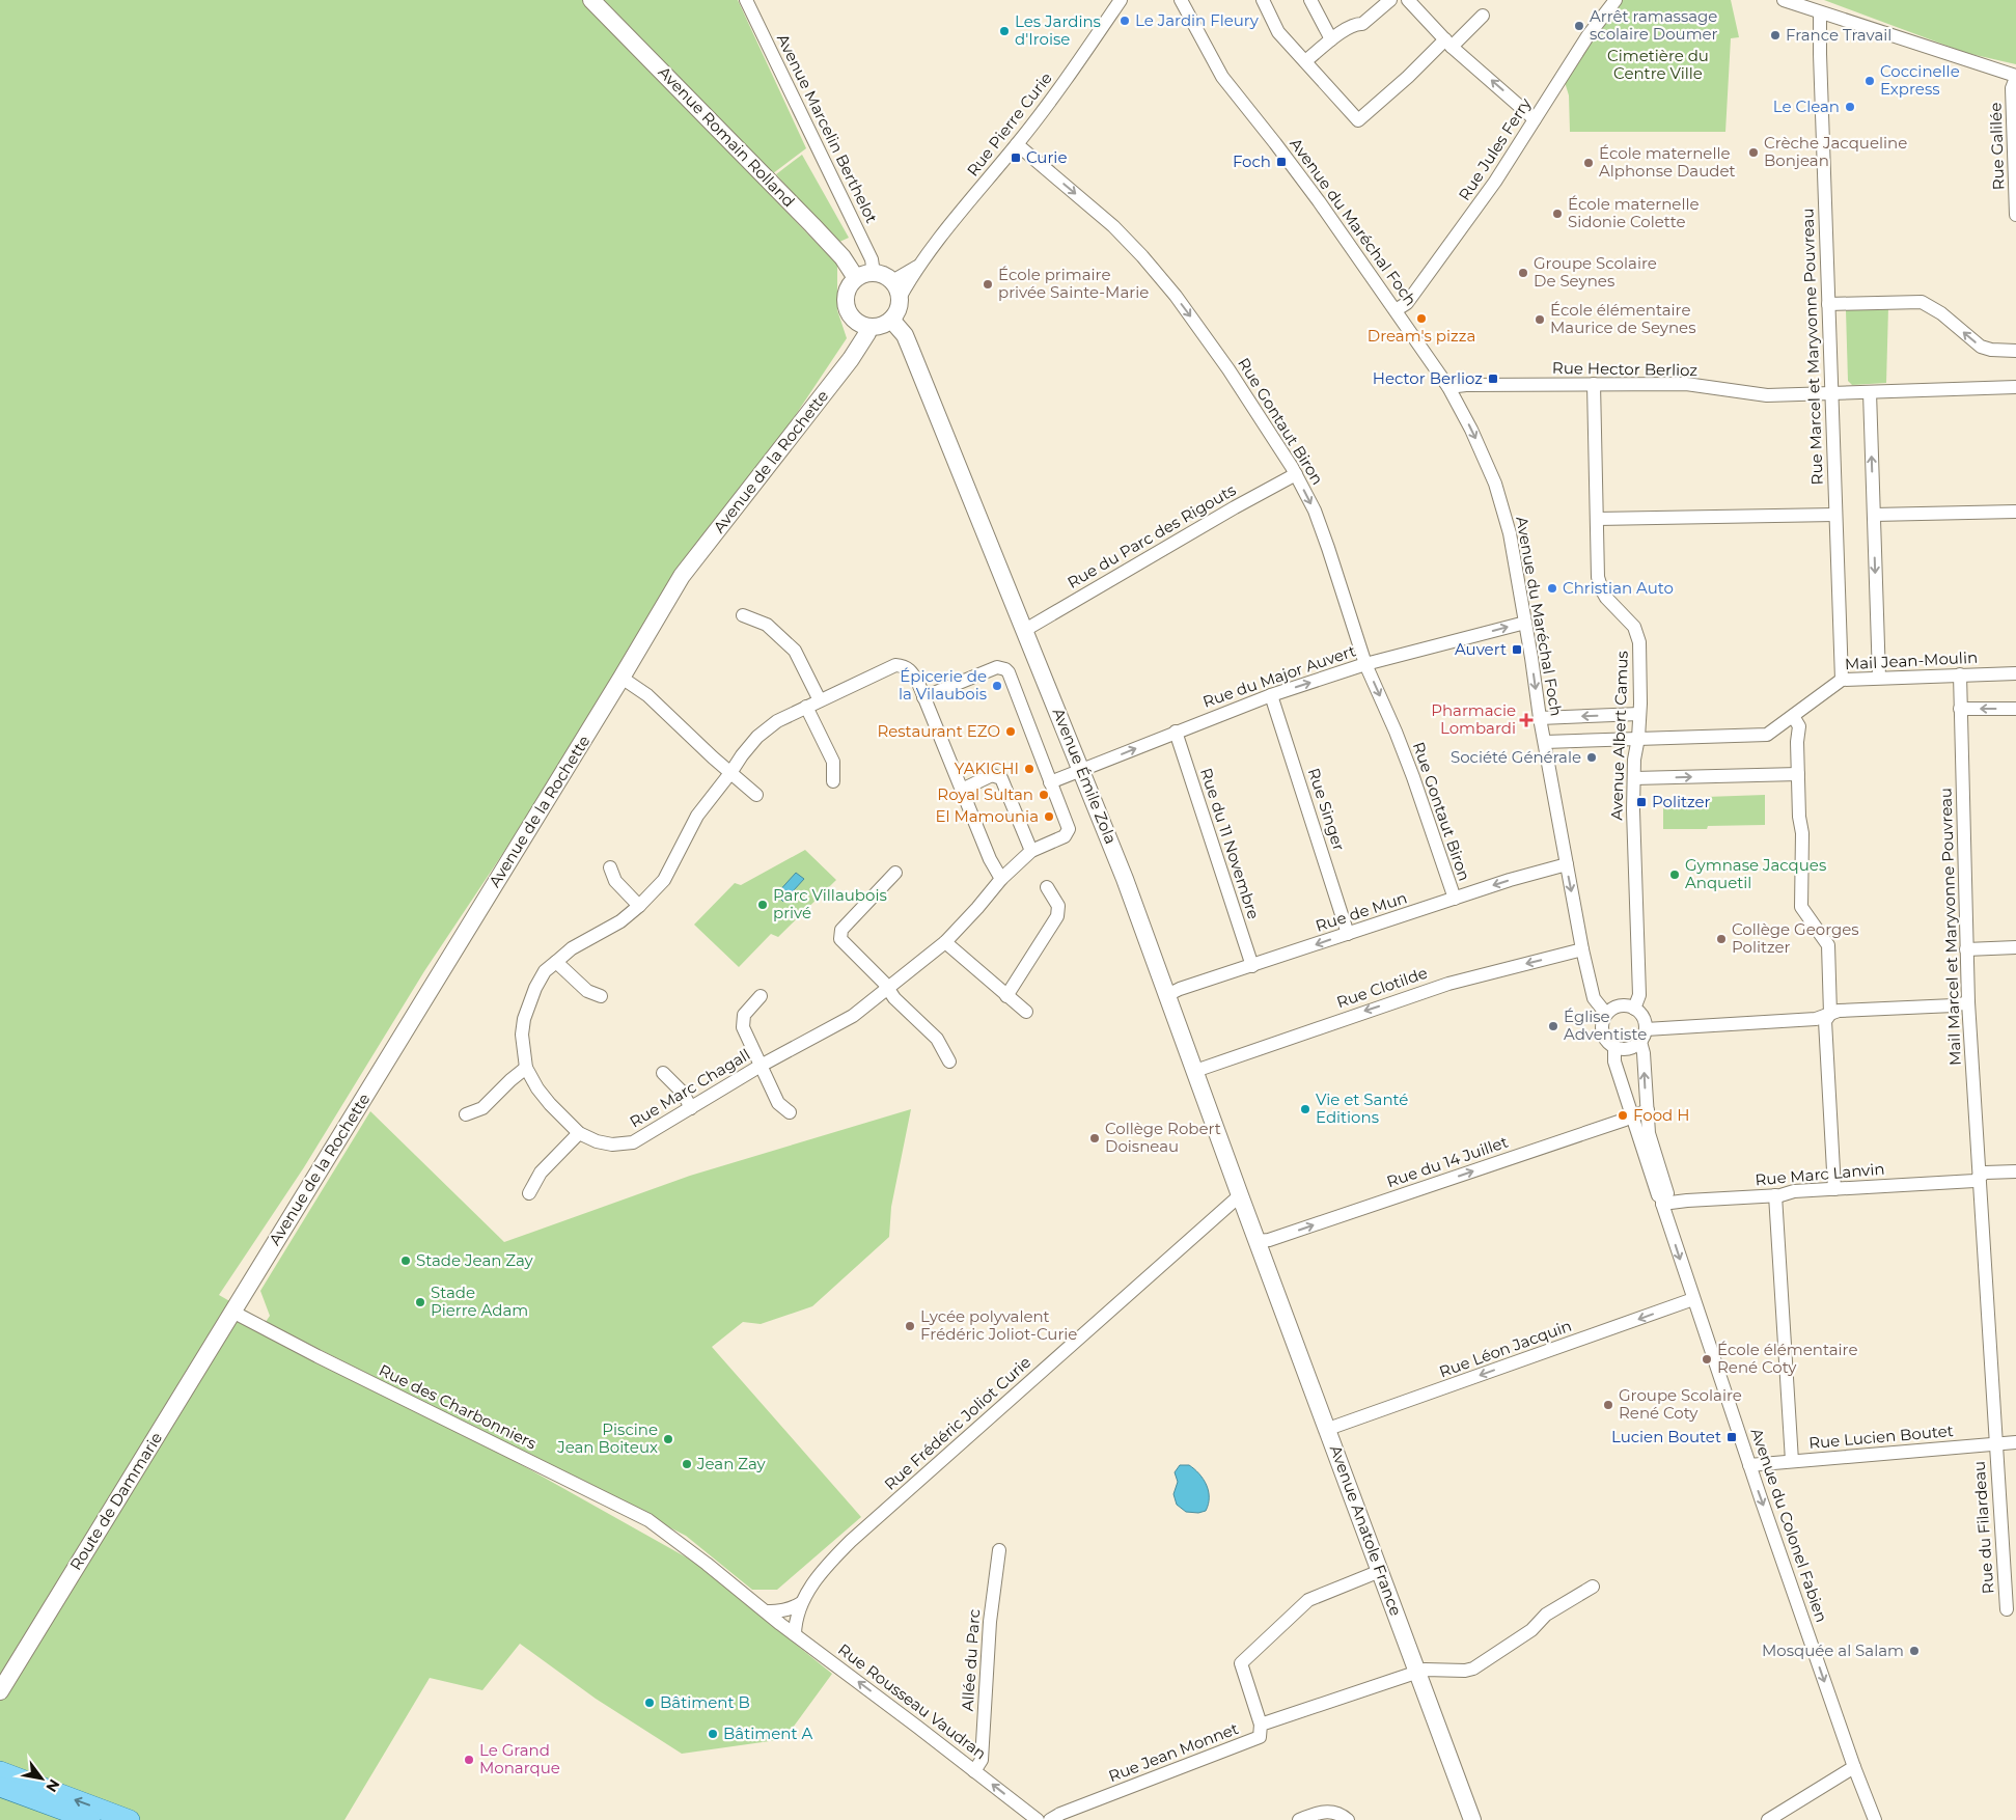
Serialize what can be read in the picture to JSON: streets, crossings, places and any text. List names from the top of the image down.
{
  "streets": {
    "main road": [
      "Avenue Romain Rolland",
      "Avenue de la Rochette",
      "Avenue Émile Zola",
      "Route de Dammarie",
      "Avenue Anatole France"
    ],
    "street": [
      "Rue Pierre Curie",
      "Avenue Marcelin Berthelot",
      "Rue Galilée",
      "Rue Jules Ferry",
      "Avenue du Maréchal Foch",
      "Rue Marcel et Maryvonne Pouvreau",
      "Rue Hector Berlioz",
      "Rue Gontaut Biron",
      "Rue du Parc des Rigouts",
      "Mail Jean-Moulin",
      "Rue du Major Auvert",
      "Avenue Albert Camus",
      "Rue Singer",
      "Rue du 11 Novembre",
      "Rue de Mun",
      "Mail Marcel et Maryvonne Pouvreau",
      "Rue Clotilde",
      "Rue Marc Chagall",
      "Rue du 14 Juillet",
      "Rue Marc Lanvin",
      "Rue Léon Jacquin",
      "Rue des Charbonniers",
      "Rue Frédéric Joliot Curie",
      "Rue Lucien Boutet",
      "Avenue du Colonel Fabien",
      "Rue du Filardeau",
      "Allée du Parc",
      "Rue Rousseau Vaudran",
      "Rue Jean Monnet"
    ]
  },
  "crossings": [
    ["Rue Pierre Curie", "Avenue Marcelin Berthelot"],
    ["Rue Pierre Curie", "Avenue Romain Rolland"],
    ["Rue Pierre Curie", "Rue Gontaut Biron"],
    ["Rue Pierre Curie", "Avenue de la Rochette"],
    ["Rue Pierre Curie", "Avenue Émile Zola"],
    ["Avenue Marcelin Berthelot", "Avenue Romain Rolland"],
    ["Avenue Marcelin Berthelot", "Avenue de la Rochette"],
    ["Avenue Marcelin Berthelot", "Avenue Émile Zola"],
    ["Avenue Romain Rolland", "Avenue de la Rochette"],
    ["Avenue Romain Rolland", "Avenue Émile Zola"],
    ["Rue Jules Ferry", "Avenue du Maréchal Foch"],
    ["Avenue du Maréchal Foch", "Rue Hector Berlioz"],
    ["Avenue du Maréchal Foch", "Mail Jean-Moulin"],
    ["Avenue du Maréchal Foch", "Rue du Major Auvert"],
    ["Avenue du Maréchal Foch", "Avenue Albert Camus"],
    ["Avenue du Maréchal Foch", "Rue de Mun"],
    ["Avenue du Maréchal Foch", "Rue Clotilde"],
    ["Rue Marcel et Maryvonne Pouvreau", "Rue Hector Berlioz"],
    ["Rue Marcel et Maryvonne Pouvreau", "Mail Jean-Moulin"],
    ["Rue Hector Berlioz", "Avenue Albert Camus"],
    ["Rue Gontaut Biron", "Rue du Parc des Rigouts"],
    ["Rue Gontaut Biron", "Rue du Major Auvert"],
    ["Rue Gontaut Biron", "Rue de Mun"],
    ["Avenue de la Rochette", "Avenue Émile Zola"],
    ["Avenue de la Rochette", "Rue des Charbonniers"],
    ["Avenue de la Rochette", "Route de Dammarie"],
    ["Rue du Parc des Rigouts", "Avenue Émile Zola"],
    ["Mail Jean-Moulin", "Avenue Albert Camus"],
    ["Mail Jean-Moulin", "Mail Marcel et Maryvonne Pouvreau"],
    ["Rue du Major Auvert", "Avenue Émile Zola"],
    ["Rue du Major Auvert", "Rue Singer"],
    ["Rue du Major Auvert", "Rue du 11 Novembre"],
    ["Rue du Major Auvert", "Rue Marc Chagall"],
    ["Avenue Émile Zola", "Rue de Mun"],
    ["Avenue Émile Zola", "Rue Clotilde"],
    ["Avenue Émile Zola", "Rue du 14 Juillet"],
    ["Avenue Émile Zola", "Rue Frédéric Joliot Curie"],
    ["Avenue Émile Zola", "Avenue Anatole France"],
    ["Rue Singer", "Rue de Mun"],
    ["Rue du 11 Novembre", "Rue de Mun"],
    ["Mail Marcel et Maryvonne Pouvreau", "Rue Marc Lanvin"],
    ["Mail Marcel et Maryvonne Pouvreau", "Rue Lucien Boutet"],
    ["Mail Marcel et Maryvonne Pouvreau", "Rue du Filardeau"],
    ["Rue du 14 Juillet", "Avenue du Colonel Fabien"],
    ["Rue du 14 Juillet", "Avenue Anatole France"],
    ["Rue Marc Lanvin", "Avenue du Colonel Fabien"],
    ["Rue Léon Jacquin", "Avenue du Colonel Fabien"],
    ["Rue Léon Jacquin", "Avenue Anatole France"],
    ["Rue des Charbonniers", "Route de Dammarie"],
    ["Rue des Charbonniers", "Rue Rousseau Vaudran"],
    ["Rue Frédéric Joliot Curie", "Rue Rousseau Vaudran"],
    ["Rue Lucien Boutet", "Avenue du Colonel Fabien"],
    ["Rue Lucien Boutet", "Rue du Filardeau"],
    ["Avenue Anatole France", "Rue Jean Monnet"],
    ["Allée du Parc", "Rue Rousseau Vaudran"]
  ],
  "one_way": [
    "Avenue du Maréchal Foch",
    "Rue Gontaut Biron",
    "Rue du Major Auvert",
    "Rue de Mun",
    "Rue Clotilde",
    "Rue du 14 Juillet",
    "Rue Léon Jacquin",
    "Avenue du Colonel Fabien",
    "Rue Rousseau Vaudran"
  ],
  "parks": ["Cimetière du Centre Ville"],
  "places": {
    "other": [
      "Le Jardin Fleury",
      "Arrêt ramassage scolaire Doumer",
      "Les Jardins d'Iroise",
      "France Travail",
      "Coccinelle Express",
      "Le Clean",
      "Crèche Jacqueline Bonjean",
      "École maternelle Alphonse Daudet",
      "École maternelle Sidonie Colette",
      "Groupe Scolaire De Seynes",
      "École primaire privée Sainte-Marie",
      "Dream's pizza",
      "École élémentaire Maurice de Seynes",
      "Christian Auto",
      "Épicerie de la Vilaubois",
      "Restaurant EZO",
      "Société Générale",
      "YAKICHI",
      "Royal Sultan",
      "El Mamounia",
      "Gymnase Jacques Anquetil",
      "Parc Villaubois privé",
      "Collège Georges Politzer",
      "Église Adventiste",
      "Vie et Santé Editions",
      "Food H",
      "Collège Robert Doisneau",
      "Stade Jean Zay",
      "Stade Pierre Adam",
      "Lycée polyvalent Frédéric Joliot-Curie",
      "École élémentaire René Coty",
      "Groupe Scolaire René Coty",
      "Piscine Jean Boiteux",
      "Jean Zay",
      "Mosquée al Salam",
      "Bâtiment B",
      "Bâtiment A",
      "Le Grand Monarque"
    ],
    "transit": [
      "Curie",
      "Foch",
      "Hector Berlioz",
      "Auvert",
      "Politzer",
      "Lucien Boutet"
    ],
    "health": ["Pharmacie Lombardi"]
  },
  "north": "bottom right"
}
